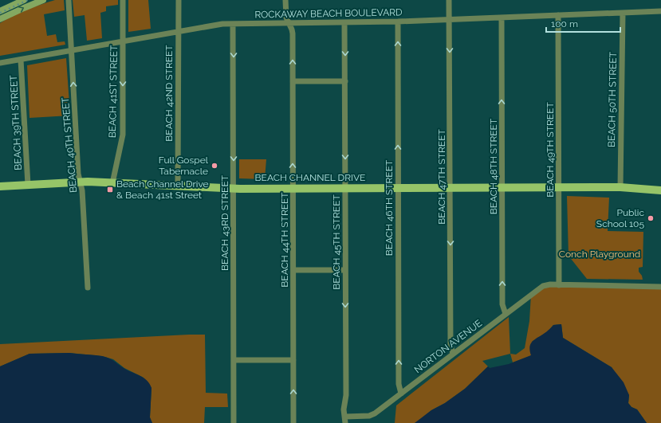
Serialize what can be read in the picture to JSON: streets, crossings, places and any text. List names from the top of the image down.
{
  "streets": {
    "main road": ["BEACH CHANNEL DRIVE"],
    "street": [
      "ROCKAWAY BEACH BOULEVARD",
      "BEACH 41ST STREET",
      "BEACH 42ND STREET",
      "BEACH 50TH STREET",
      "BEACH 39TH STREET",
      "BEACH 40TH STREET",
      "BEACH 49TH STREET",
      "BEACH 48TH STREET",
      "BEACH 47TH STREET",
      "BEACH 46TH STREET",
      "BEACH 43RD STREET",
      "BEACH 44TH STREET",
      "BEACH 45TH STREET",
      "NORTON AVENUE"
    ]
  },
  "crossings": [
    ["ROCKAWAY BEACH BOULEVARD", "BEACH 41ST STREET"],
    ["ROCKAWAY BEACH BOULEVARD", "BEACH 42ND STREET"],
    ["ROCKAWAY BEACH BOULEVARD", "BEACH 50TH STREET"],
    ["ROCKAWAY BEACH BOULEVARD", "BEACH 39TH STREET"],
    ["ROCKAWAY BEACH BOULEVARD", "BEACH 40TH STREET"],
    ["ROCKAWAY BEACH BOULEVARD", "BEACH 49TH STREET"],
    ["ROCKAWAY BEACH BOULEVARD", "BEACH 48TH STREET"],
    ["ROCKAWAY BEACH BOULEVARD", "BEACH 47TH STREET"],
    ["ROCKAWAY BEACH BOULEVARD", "BEACH 46TH STREET"],
    ["ROCKAWAY BEACH BOULEVARD", "BEACH 43RD STREET"],
    ["ROCKAWAY BEACH BOULEVARD", "BEACH 44TH STREET"],
    ["ROCKAWAY BEACH BOULEVARD", "BEACH 45TH STREET"],
    ["BEACH 41ST STREET", "BEACH CHANNEL DRIVE"],
    ["BEACH 42ND STREET", "BEACH CHANNEL DRIVE"],
    ["BEACH 50TH STREET", "BEACH CHANNEL DRIVE"],
    ["BEACH 39TH STREET", "BEACH CHANNEL DRIVE"],
    ["BEACH 40TH STREET", "BEACH CHANNEL DRIVE"],
    ["BEACH 49TH STREET", "BEACH CHANNEL DRIVE"],
    ["BEACH 49TH STREET", "NORTON AVENUE"],
    ["BEACH 48TH STREET", "BEACH CHANNEL DRIVE"],
    ["BEACH 48TH STREET", "NORTON AVENUE"],
    ["BEACH 47TH STREET", "BEACH CHANNEL DRIVE"],
    ["BEACH 47TH STREET", "NORTON AVENUE"],
    ["BEACH CHANNEL DRIVE", "BEACH 46TH STREET"],
    ["BEACH CHANNEL DRIVE", "BEACH 43RD STREET"],
    ["BEACH CHANNEL DRIVE", "BEACH 44TH STREET"],
    ["BEACH CHANNEL DRIVE", "BEACH 45TH STREET"],
    ["BEACH 46TH STREET", "NORTON AVENUE"],
    ["BEACH 45TH STREET", "NORTON AVENUE"]
  ],
  "one_way": [
    "BEACH 41ST STREET",
    "BEACH 40TH STREET",
    "BEACH 48TH STREET",
    "BEACH 47TH STREET",
    "BEACH 46TH STREET",
    "BEACH 43RD STREET",
    "BEACH 44TH STREET",
    "BEACH 45TH STREET"
  ],
  "parks": ["Conch Playground"],
  "places": {
    "other": ["Full Gospel Tabernacle", "Public School 105"],
    "transit": ["Beach Channel Drive & Beach 41st Street"]
  },
  "scale_bar": "100 m"
}
